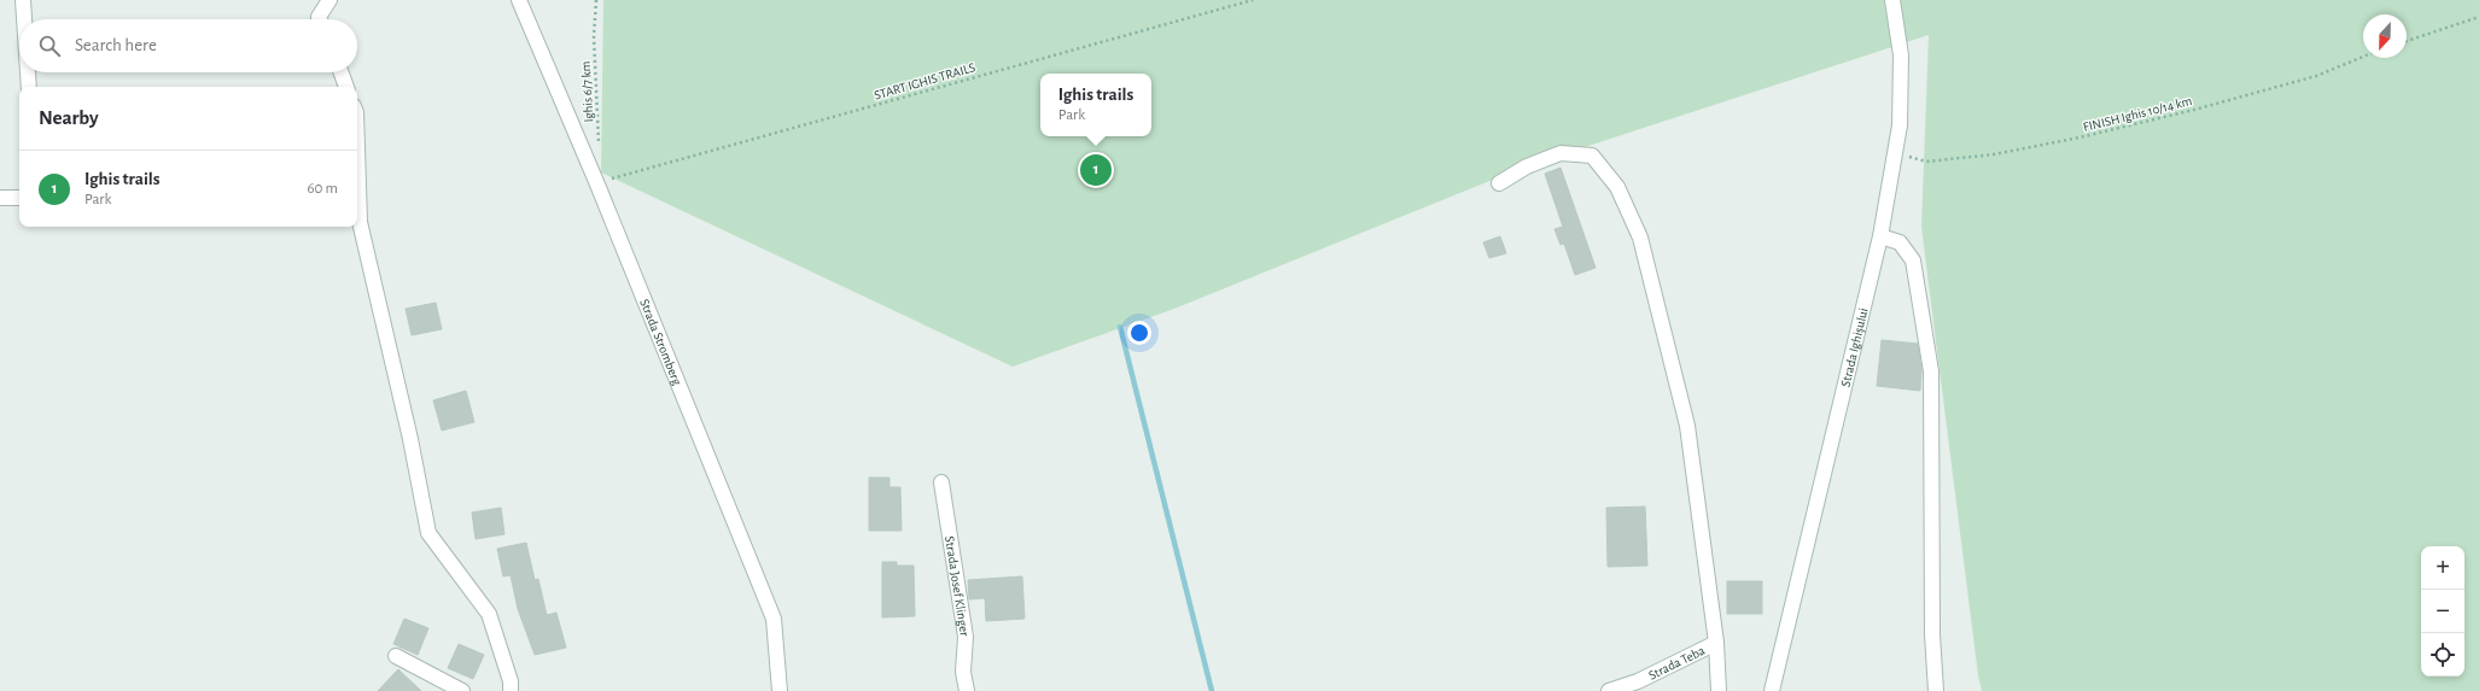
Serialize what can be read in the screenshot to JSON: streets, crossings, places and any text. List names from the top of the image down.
{
  "streets": {
    "street": [
      "Strada Stromberg",
      "Strada Ighișului",
      "Strada Josef Klinger",
      "Strada Teba"
    ],
    "path": ["START IGHIS TRAILS", "Ighis 6/7 km", "FINISH Ighis 10/14 km"]
  },
  "crossings": [
    ["FINISH Ighis 10/14 km", "Strada Ighișului"]
  ],
  "north": "bottom",
  "page": {
    "search": "Search here",
    "popup": ["Ighis trails", "Park"],
    "heading": "Nearby",
    "list": [
      {
        "mark": "1",
        "name": "Ighis trails",
        "note": "Park",
        "value": "60 m"
      }
    ],
    "pins": "1",
    "map_buttons": ["+", "−"]
  }
}
